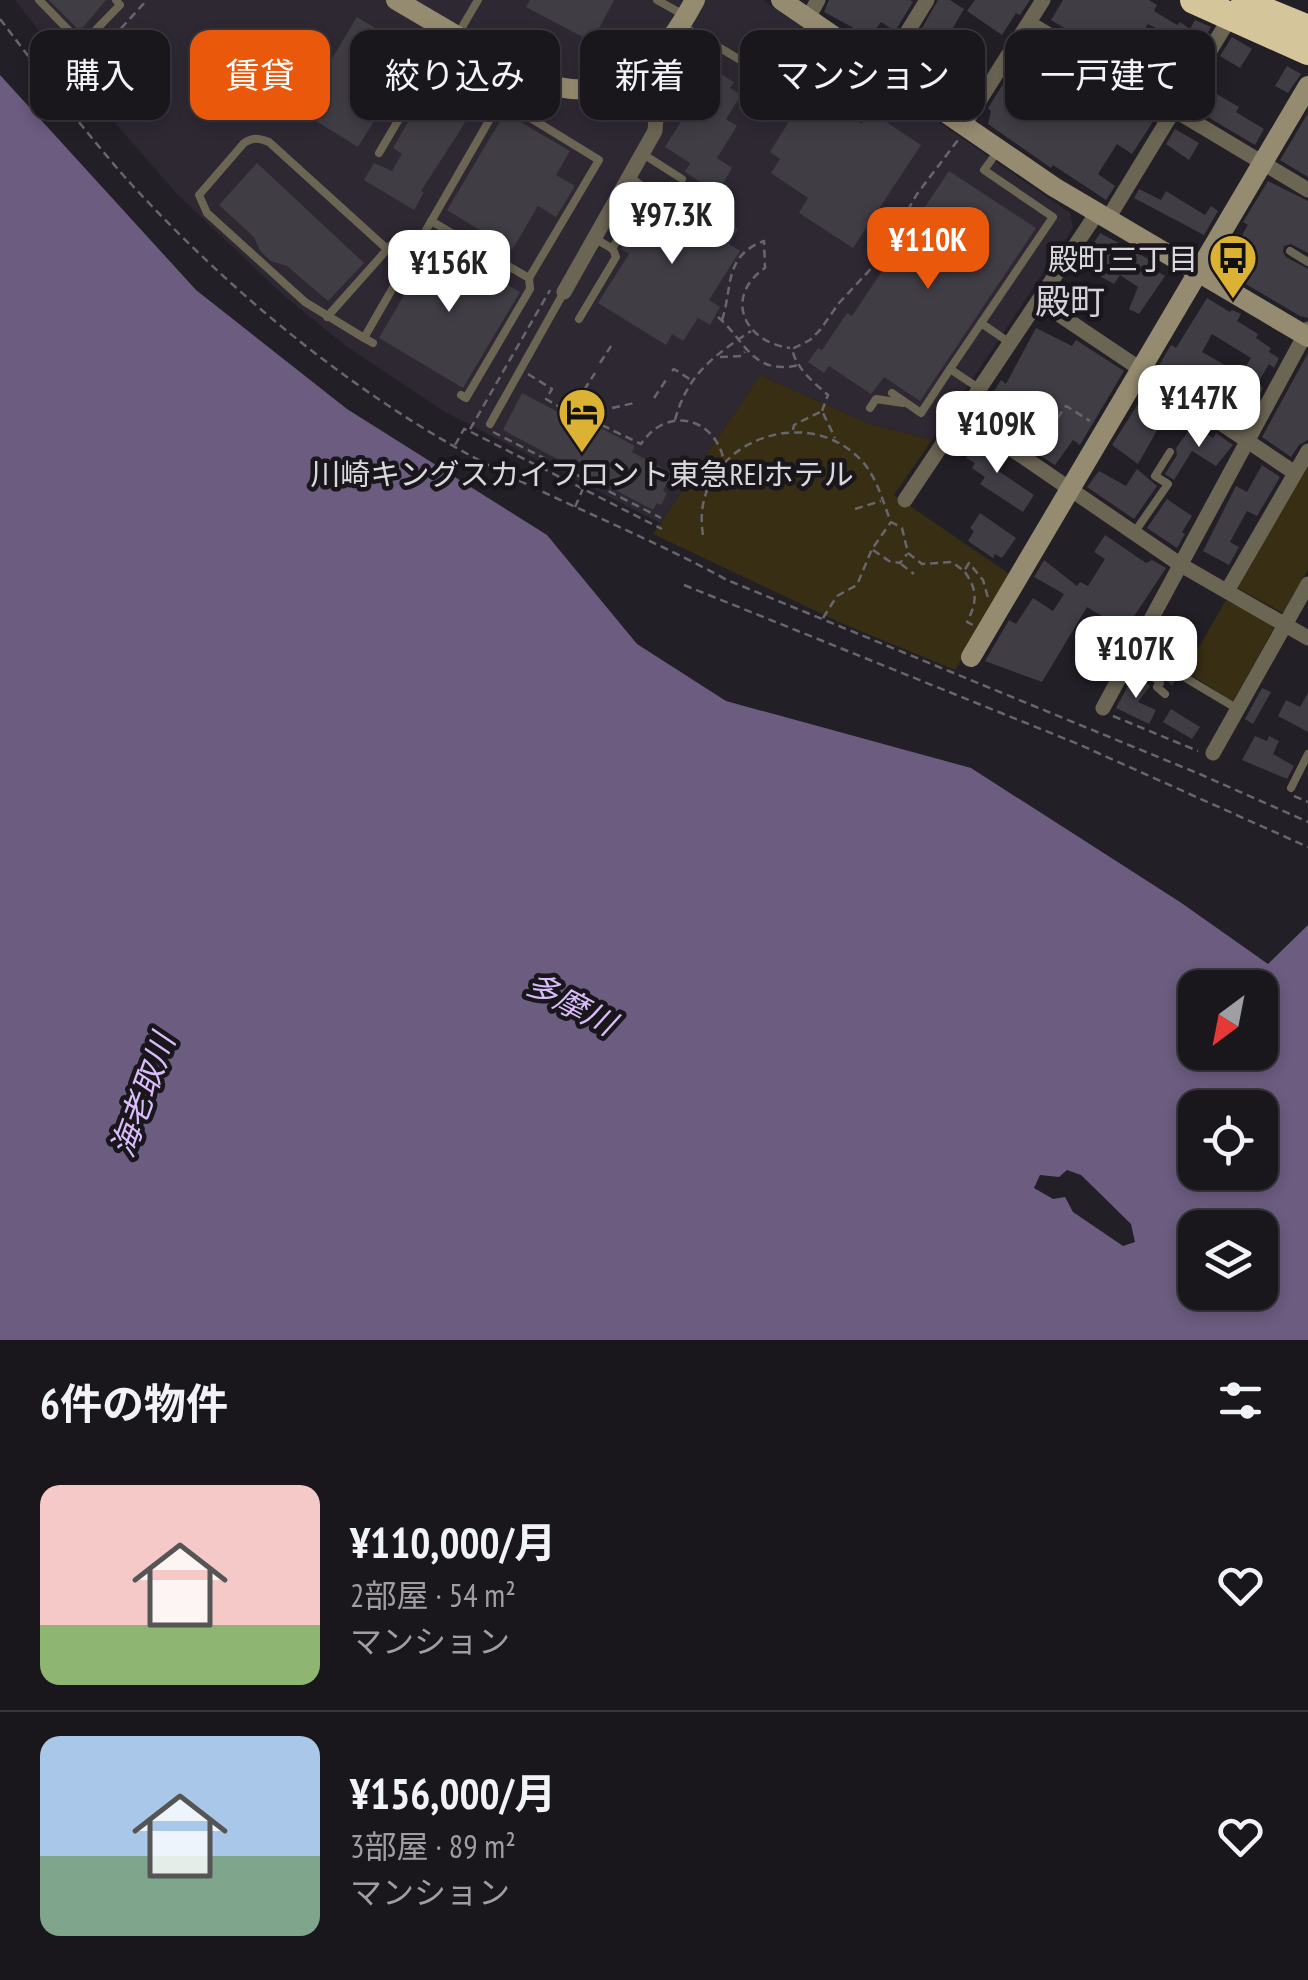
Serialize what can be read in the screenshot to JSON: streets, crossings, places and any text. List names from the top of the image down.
{
  "districts": ["殿町"],
  "water": ["多摩川", "海老取川"],
  "places": {
    "bus stop": ["殿町三丁目"],
    "hotel": ["川崎キングスカイフロント東急REIホテル"]
  },
  "north": "bottom left",
  "page": {
    "chip": [
      "購入",
      "賃貸",
      "絞り込み",
      "新着",
      "マンション",
      "一戸建て"
    ],
    "price": [
      "¥97.3K",
      "¥110K",
      "¥156K",
      "¥147K",
      "¥109K",
      "¥107K"
    ],
    "heading": "6件の物件",
    "list": [
      {
        "name": "¥110,000/月",
        "note": "2部屋 · 54 m² · マンション"
      },
      {
        "name": "¥156,000/月",
        "note": "3部屋 · 89 m² · マンション"
      }
    ]
  }
}
